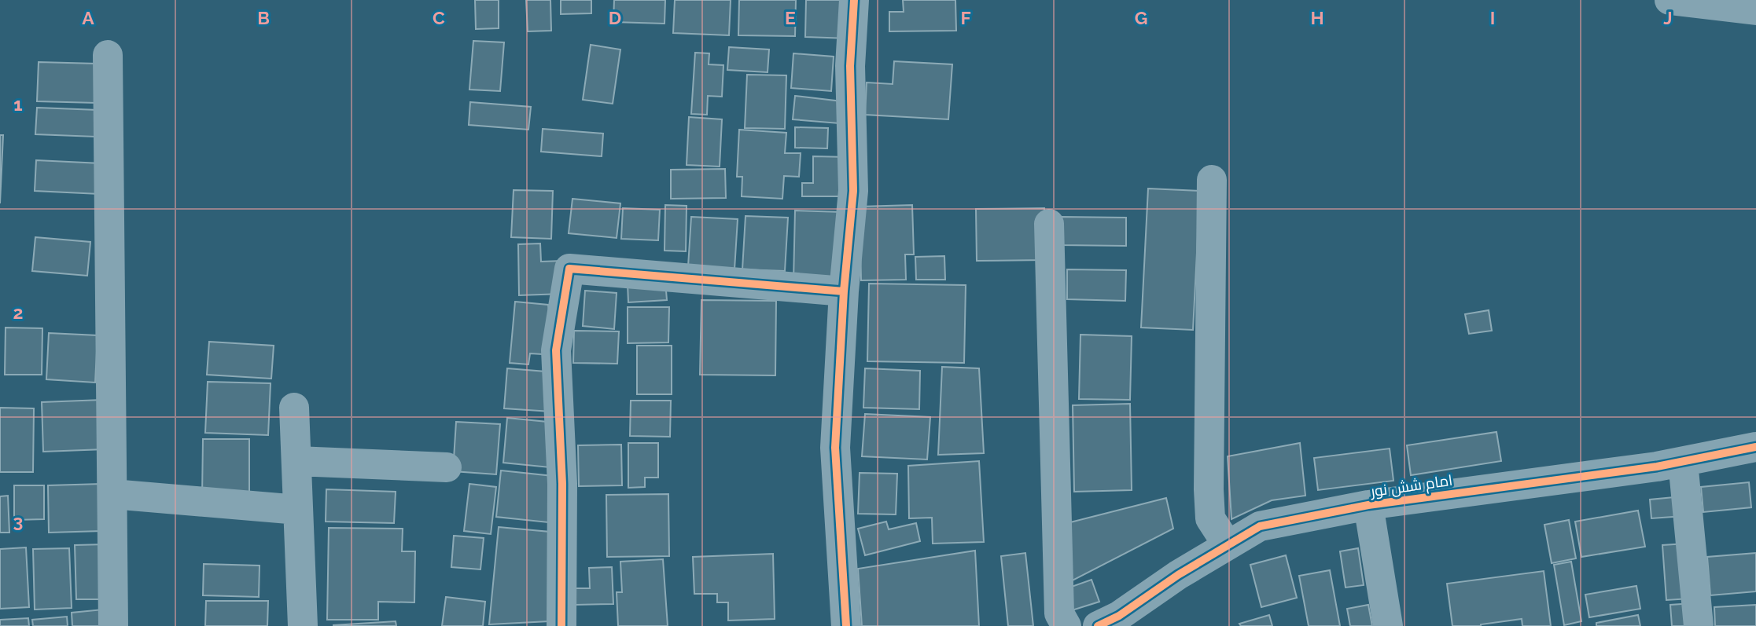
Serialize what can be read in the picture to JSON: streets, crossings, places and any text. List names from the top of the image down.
{
  "streets": {
    "street": ["امام شش نور"]
  },
  "grid": {
    "columns": [
      "A",
      "B",
      "C",
      "D",
      "E",
      "F",
      "G",
      "H",
      "I",
      "J"
    ],
    "rows": ["1", "2", "3"]
  }
}
